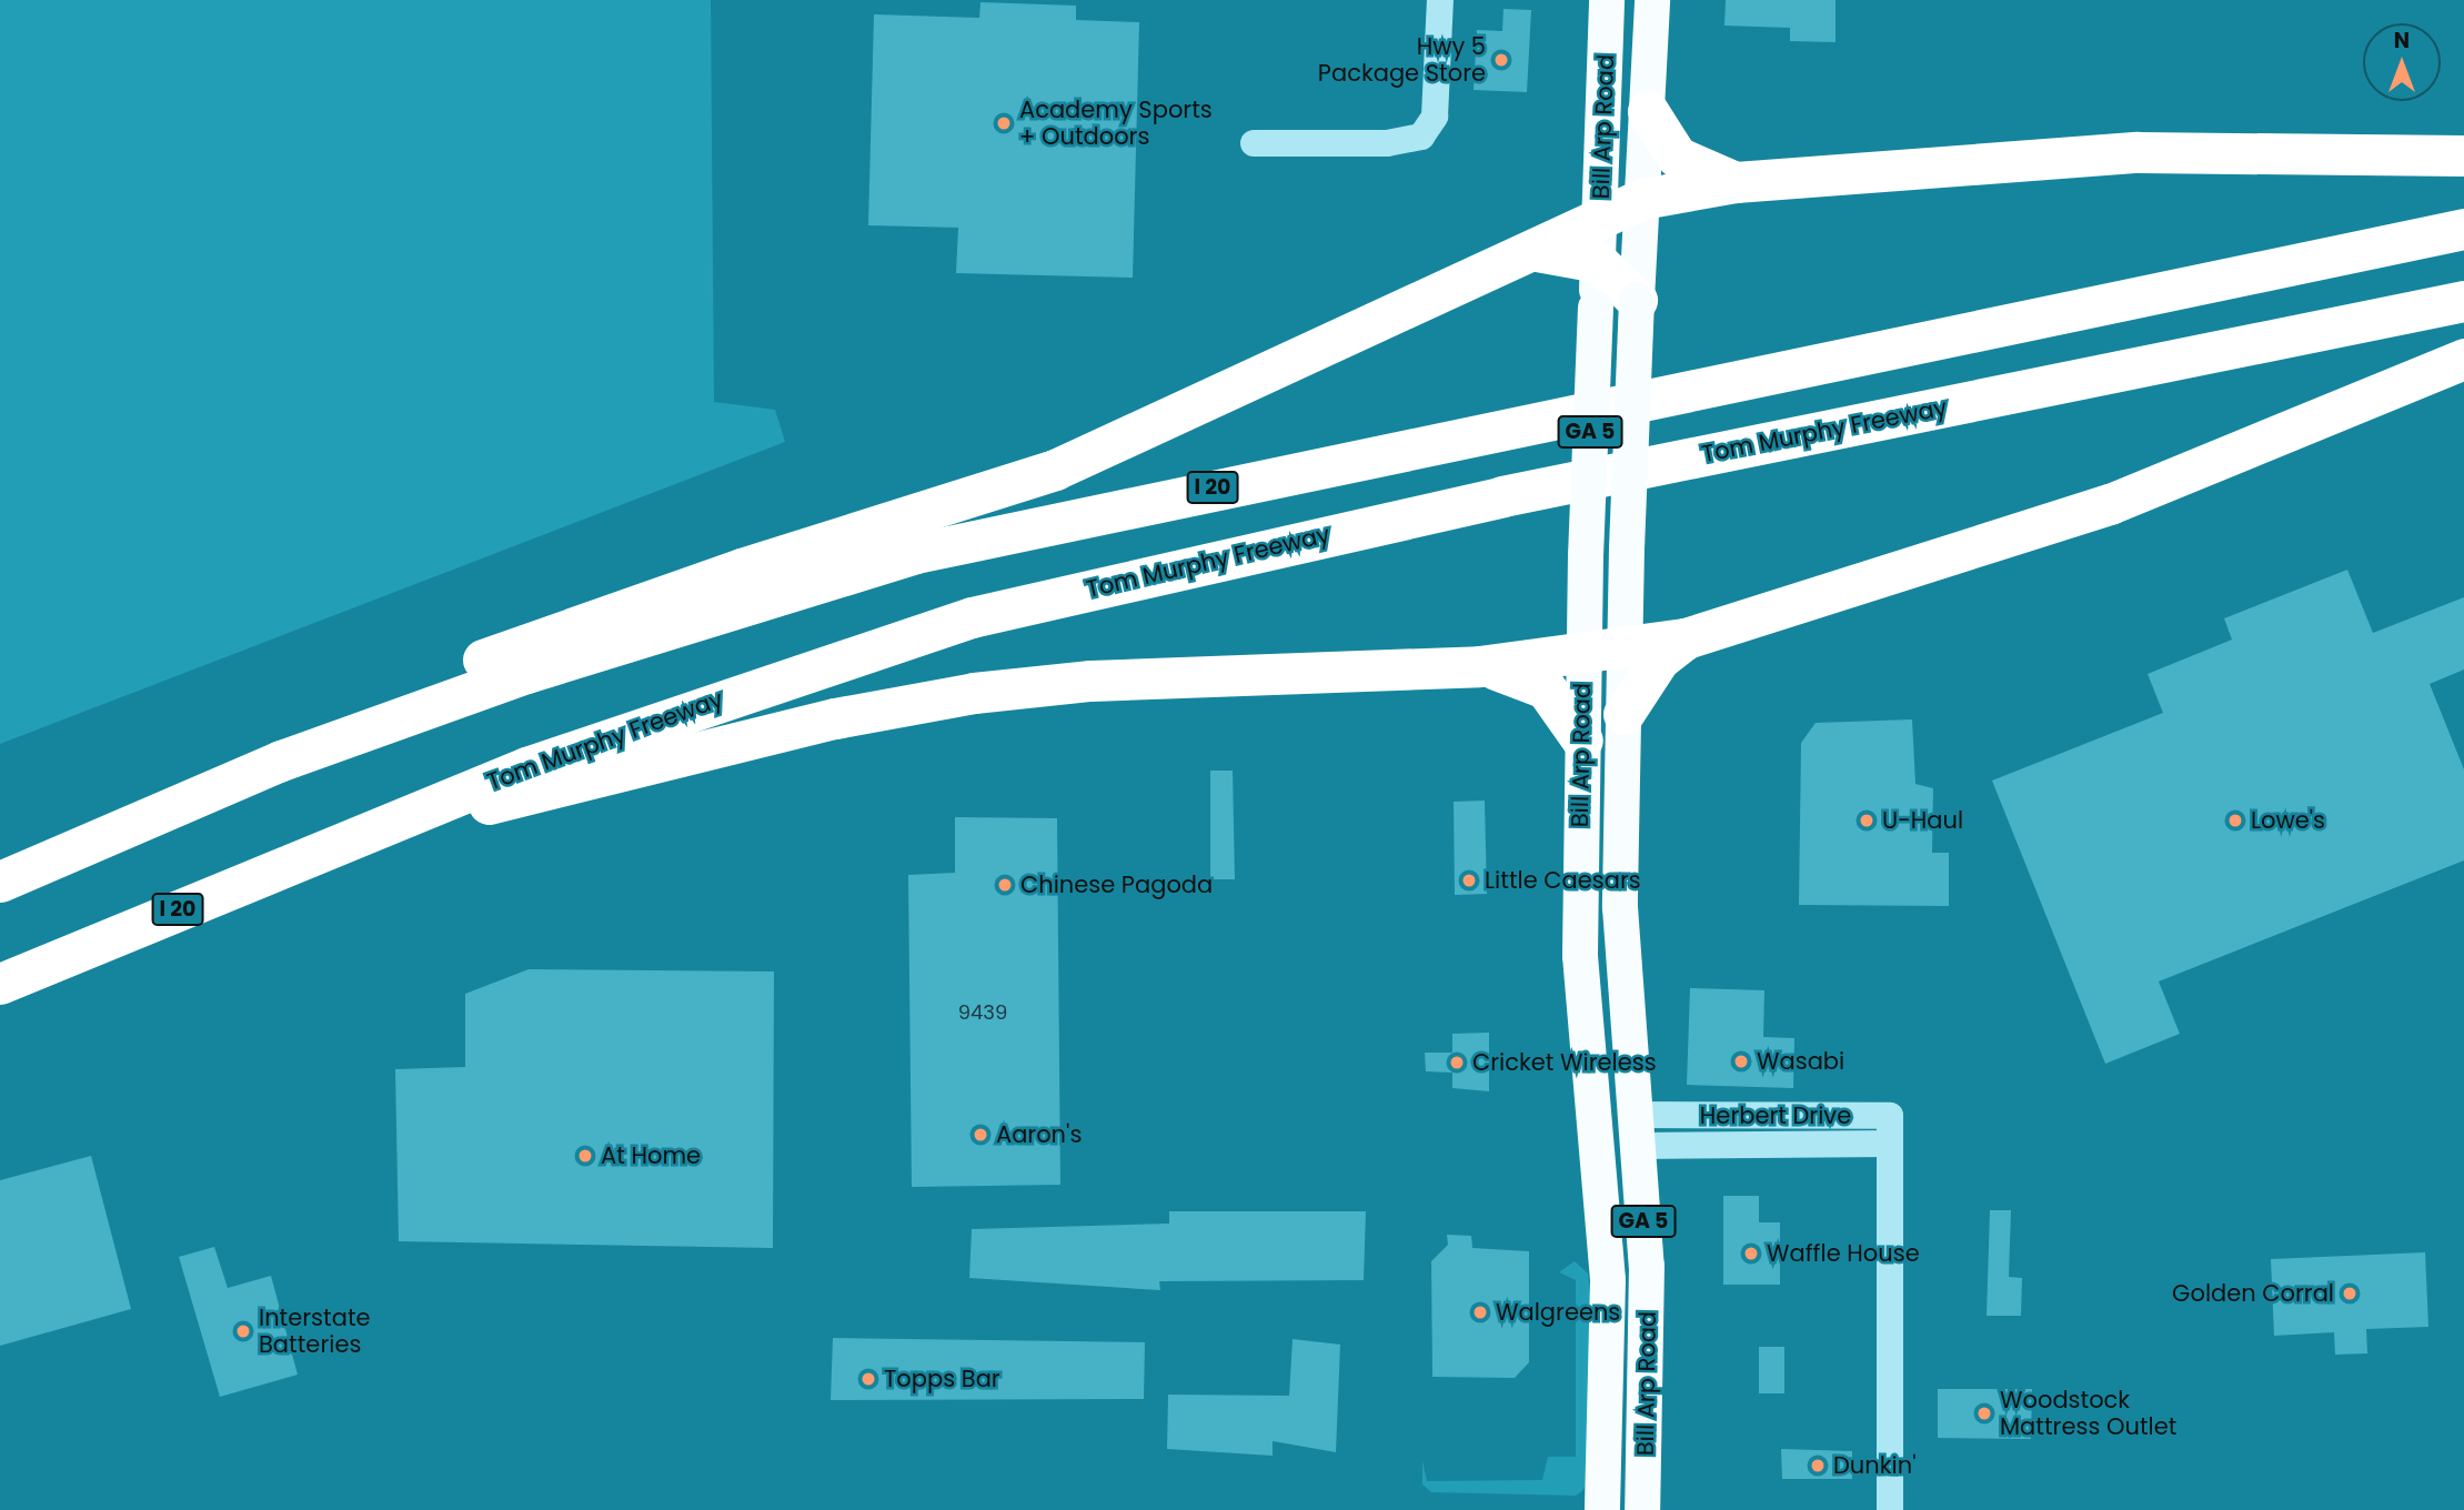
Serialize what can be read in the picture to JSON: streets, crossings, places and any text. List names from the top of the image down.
{
  "streets": {
    "highway": ["Tom Murphy Freeway", "I 20"],
    "main road": ["Bill Arp Road", "GA 5"],
    "street": ["Herbert Drive"]
  },
  "crossings": [
    ["Bill Arp Road", "Herbert Drive"]
  ],
  "places": [
    "Hwy 5 Package Store",
    "Academy Sports + Outdoors",
    "U-Haul",
    "Lowe's",
    "Little Caesars",
    "Chinese Pagoda",
    "Wasabi",
    "Cricket Wireless",
    "Aaron's",
    "At Home",
    "Waffle House",
    "Golden Corral",
    "Walgreens",
    "Interstate Batteries",
    "Topps Bar",
    "Woodstock Mattress Outlet",
    "Dunkin'"
  ],
  "house_numbers": ["9439"],
  "north": "top"
}
